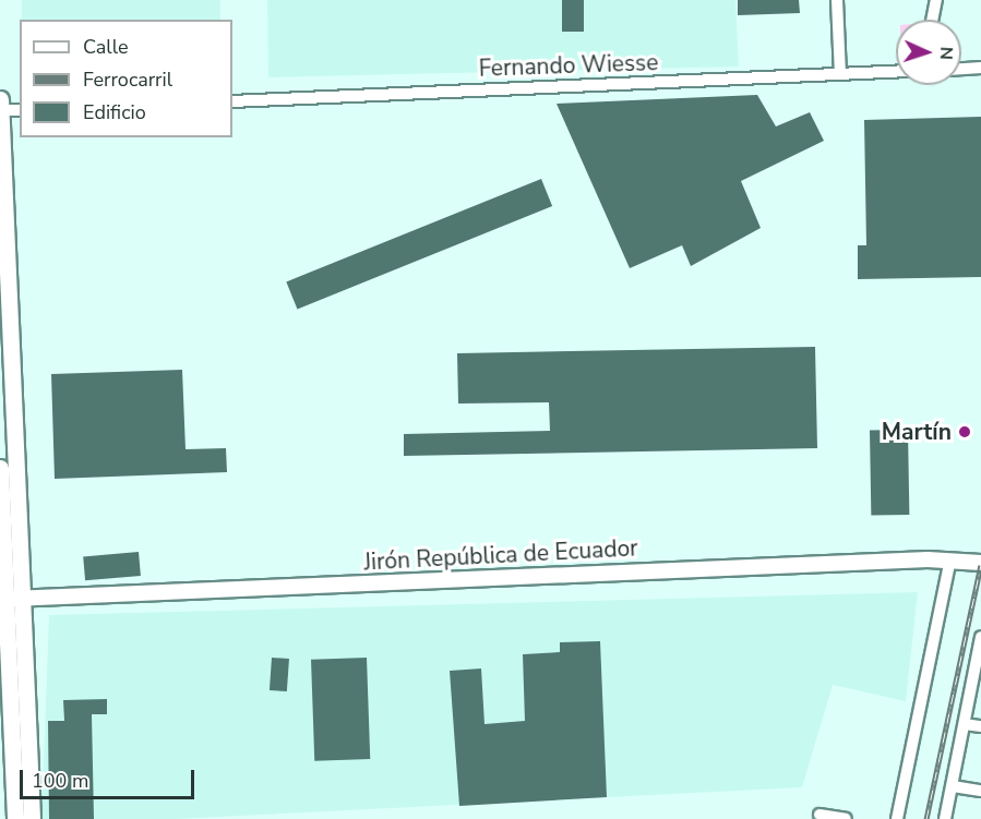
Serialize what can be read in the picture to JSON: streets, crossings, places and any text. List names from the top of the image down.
{
  "streets": {
    "street": ["Fernando Wiesse", "Jirón República de Ecuador"]
  },
  "places": ["Martín"],
  "legend": ["Calle", "Ferrocarril", "Edificio"],
  "scale_bar": "100 m",
  "north": "right"
}
